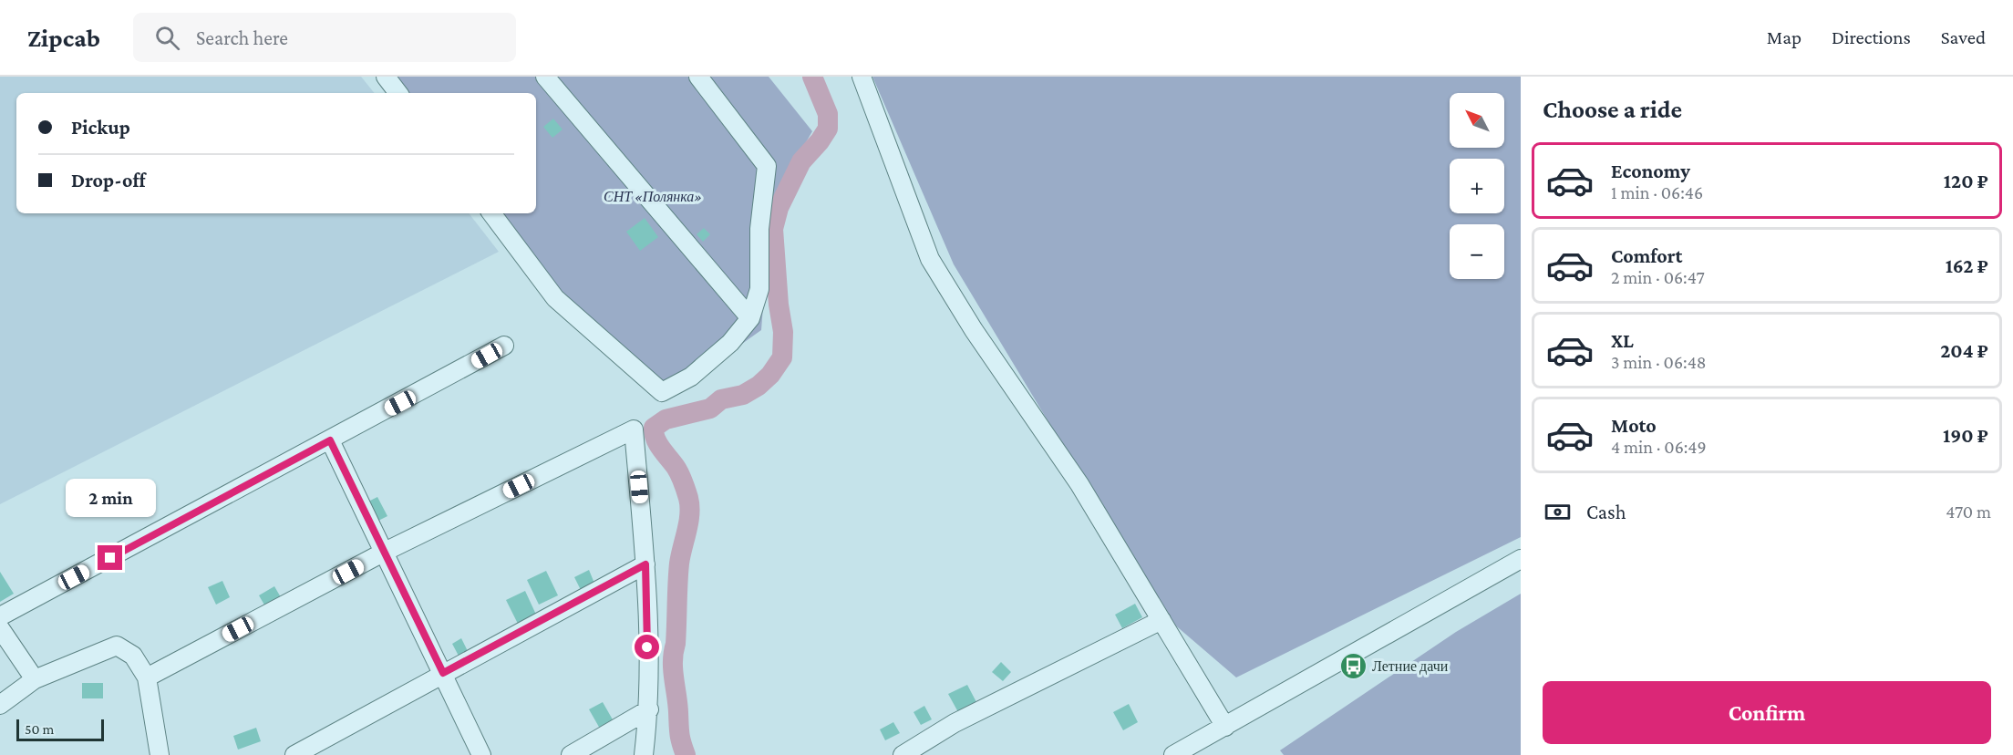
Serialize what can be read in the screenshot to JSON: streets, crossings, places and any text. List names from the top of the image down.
{
  "parks": ["СНТ «Полянка»"],
  "places": {
    "bus stop": ["Летние дачи"]
  },
  "scale_bar": "50 m",
  "north": "top left",
  "page": {
    "header": "Zipcab",
    "search": "Search here",
    "nav": ["Map", "Directions", "Saved"],
    "heading": "Choose a ride",
    "map_buttons": ["+", "−"],
    "banner": ["Pickup", "Drop-off"],
    "list": [
      {
        "name": "Economy",
        "note": "1 min · 06:46",
        "value": "120 ₽"
      },
      {
        "name": "Comfort",
        "note": "2 min · 06:47",
        "value": "162 ₽"
      },
      {
        "name": "XL",
        "note": "3 min · 06:48",
        "value": "204 ₽"
      },
      {
        "name": "Moto",
        "note": "4 min · 06:49",
        "value": "190 ₽"
      }
    ],
    "bubble": "2 min",
    "pay": ["Cash", "470 m"],
    "buttons": "Confirm",
    "scale": "50 m"
  }
}
